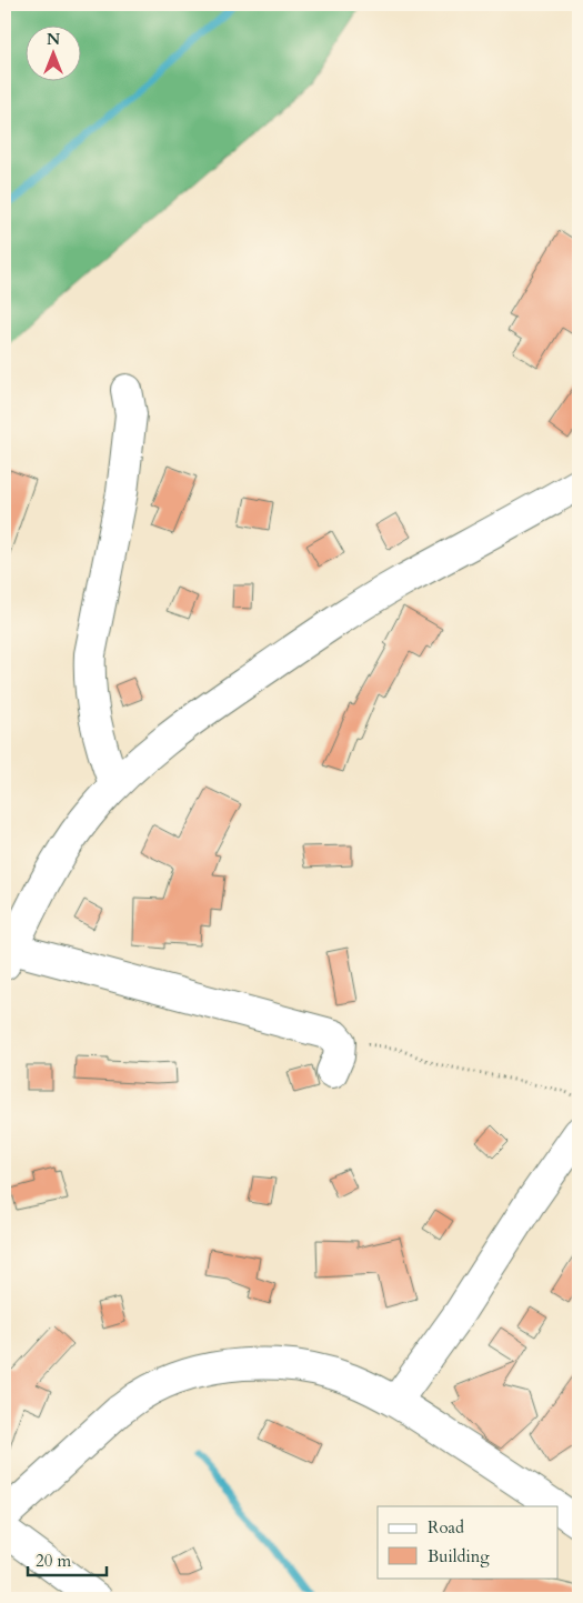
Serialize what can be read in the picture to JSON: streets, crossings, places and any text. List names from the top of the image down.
{
  "legend": ["Road", "Building"],
  "scale_bar": "20 m",
  "north": "top"
}
